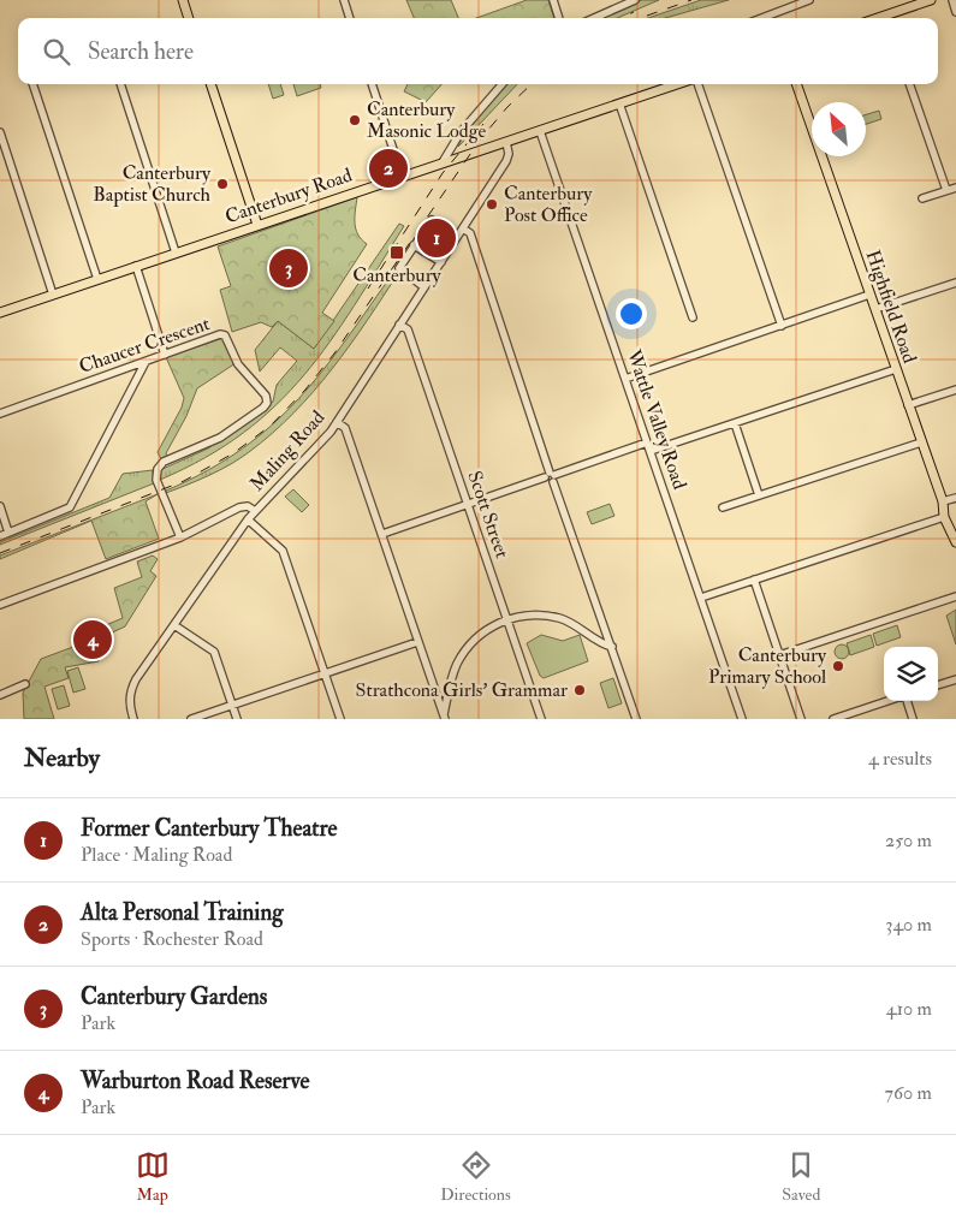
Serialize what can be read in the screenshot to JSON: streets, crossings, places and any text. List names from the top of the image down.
{
  "streets": {
    "main road": ["Canterbury Road", "Highfield Road"],
    "street": [
      "Chaucer Crescent",
      "Wattle Valley Road",
      "Maling Road",
      "Scott Street"
    ]
  },
  "crossings": [
    ["Canterbury Road", "Wattle Valley Road"],
    ["Canterbury Road", "Maling Road"],
    ["Maling Road", "Scott Street"]
  ],
  "places": {
    "other": [
      "Canterbury Masonic Lodge",
      "Canterbury Baptist Church",
      "Canterbury Post Office",
      "Canterbury Primary School",
      "Strathcona Girls' Grammar"
    ],
    "transit": ["Canterbury"]
  },
  "north": "top left",
  "page": {
    "search": "Search here",
    "pins": [
      "2",
      "1",
      "3",
      "4"
    ],
    "heading": ["Nearby", "4 results"],
    "list": [
      {
        "mark": "1",
        "name": "Former Canterbury Theatre",
        "note": "Place · Maling Road",
        "value": "250 m"
      },
      {
        "mark": "2",
        "name": "Alta Personal Training",
        "note": "Sports · Rochester Road",
        "value": "340 m"
      },
      {
        "mark": "3",
        "name": "Canterbury Gardens",
        "note": "Park",
        "value": "410 m"
      },
      {
        "mark": "4",
        "name": "Warburton Road Reserve",
        "note": "Park",
        "value": "760 m"
      }
    ],
    "nav": ["Map", "Directions", "Saved"]
  }
}
